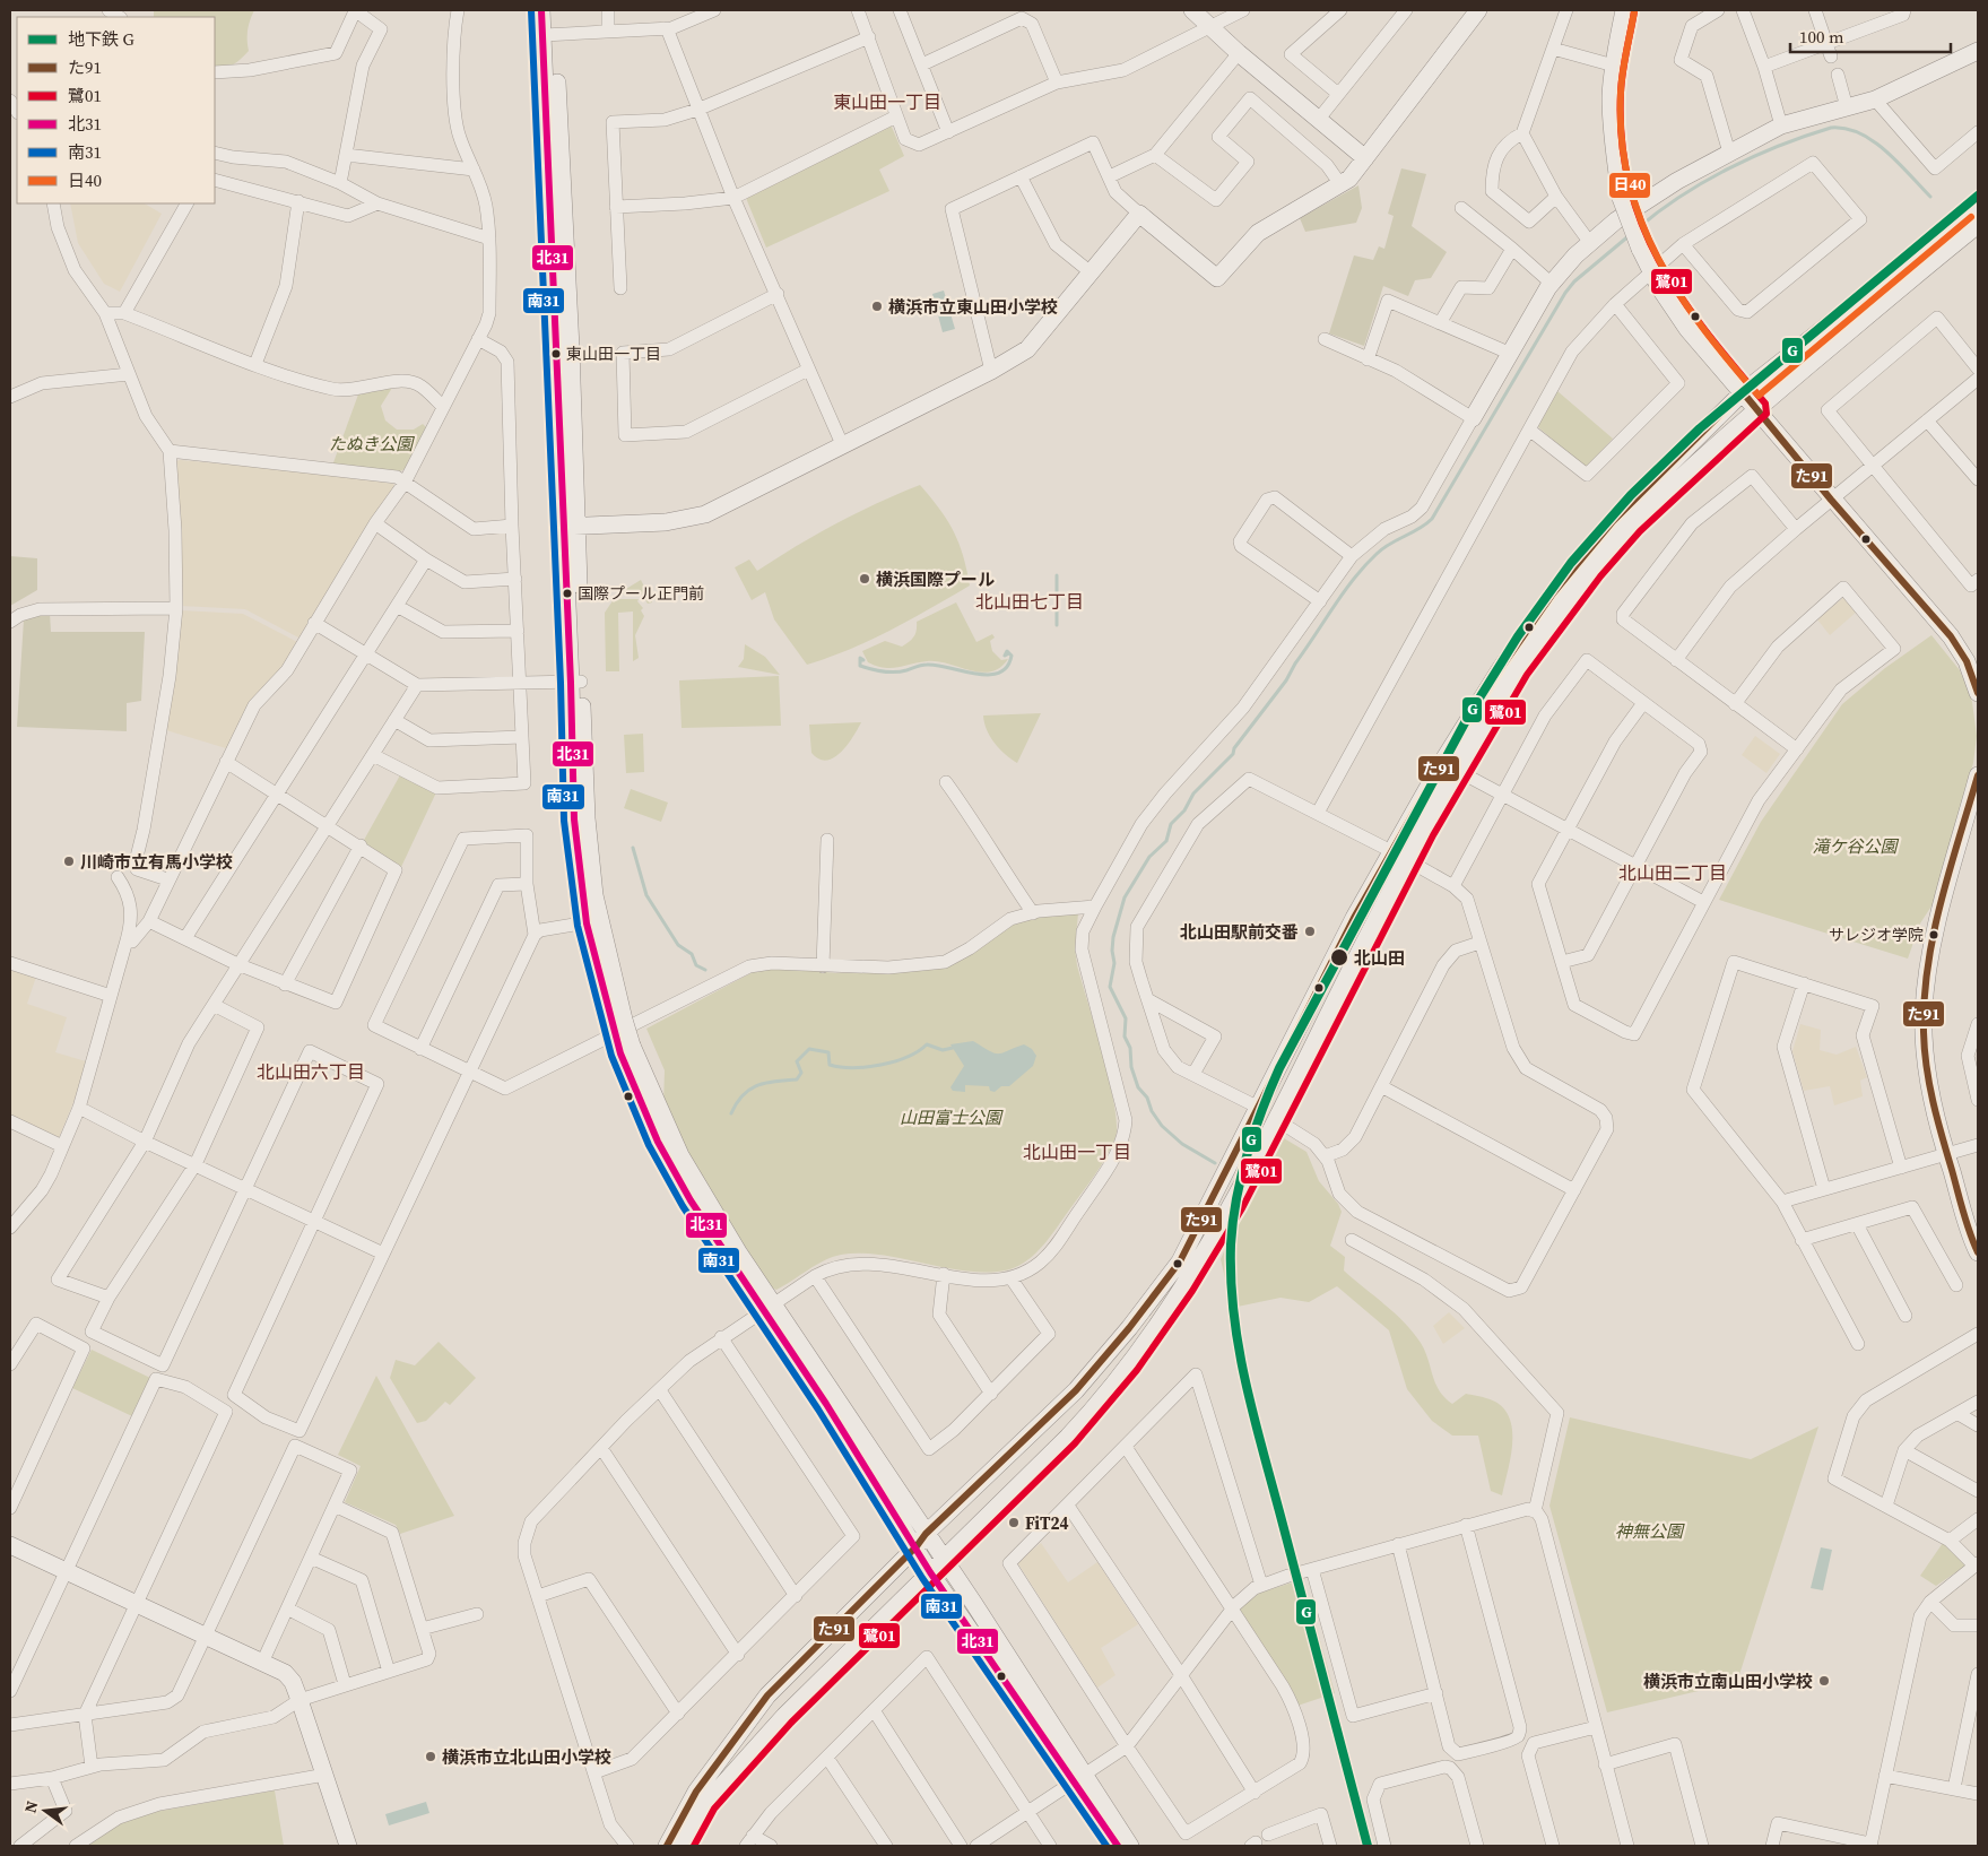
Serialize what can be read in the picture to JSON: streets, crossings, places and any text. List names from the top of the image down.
{
  "districts": [
    "東山田一丁目",
    "北山田七丁目",
    "北山田二丁目",
    "北山田六丁目",
    "北山田一丁目"
  ],
  "parks": [
    "たぬき公園",
    "滝ケ谷公園",
    "山田富士公園",
    "神無公園"
  ],
  "places": [
    "横浜市立東山田小学校",
    "東山田一丁目",
    "横浜国際プール",
    "国際プール正門前",
    "川崎市立有馬小学校",
    "北山田駅前交番",
    "サレジオ学院",
    "北山田",
    "FiT24",
    "横浜市立南山田小学校",
    "横浜市立北山田小学校"
  ],
  "lines": [
    "transit line 北31",
    "transit line 南31",
    "transit line 鷺01",
    "transit line 日40",
    "metro line G",
    "transit line た91"
  ],
  "legend": [
    "地下鉄 G",
    "た91",
    "鷺01",
    "北31",
    "南31",
    "日40"
  ],
  "scale_bar": "100 m",
  "north": "left"
}
